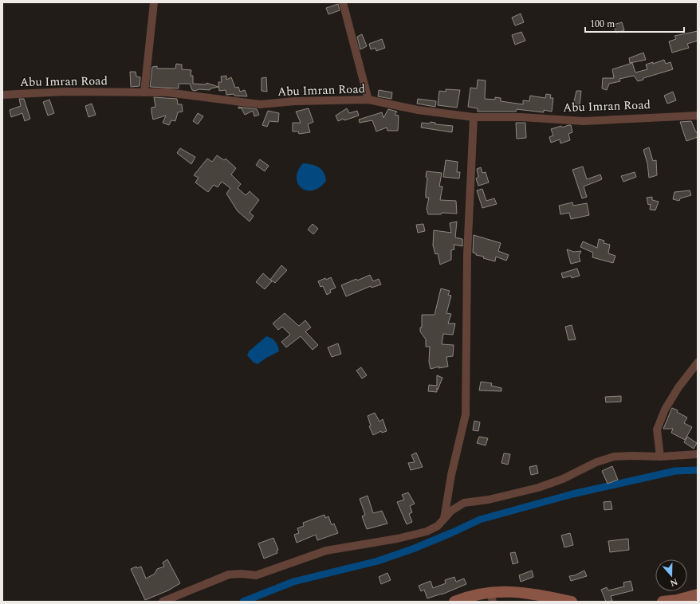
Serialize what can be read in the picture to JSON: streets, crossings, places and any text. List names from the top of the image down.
{
  "streets": {
    "street": ["Abu Imran Road"]
  },
  "scale_bar": "100 m",
  "north": "bottom"
}
